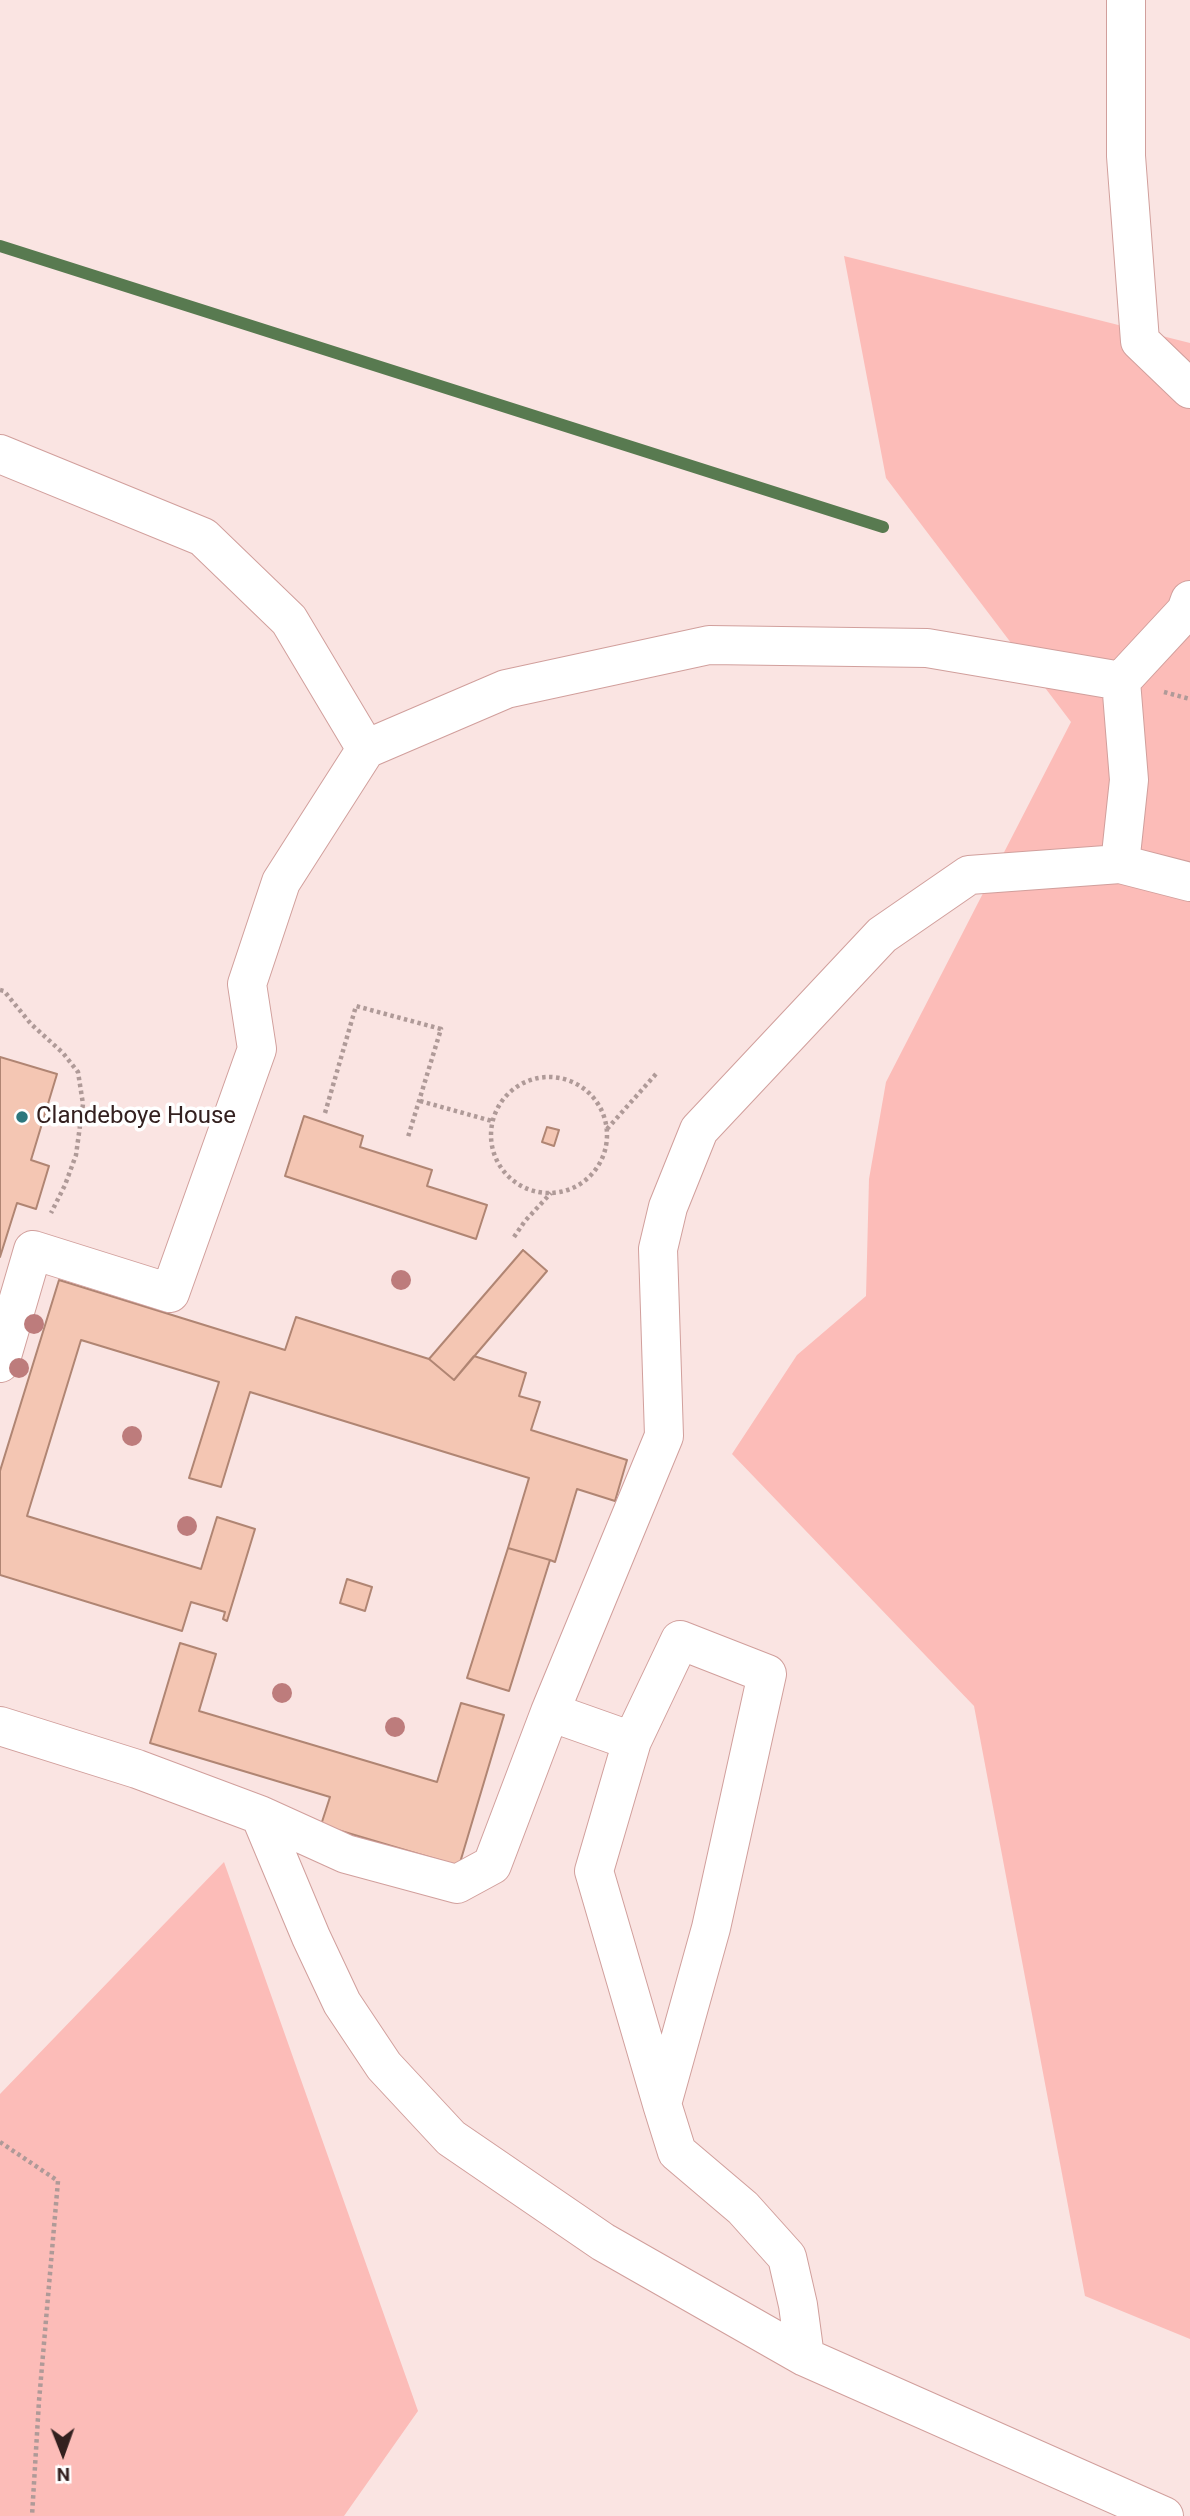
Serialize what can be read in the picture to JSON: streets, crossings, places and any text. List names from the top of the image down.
{
  "places": ["Clandeboye House"],
  "north": "bottom"
}
